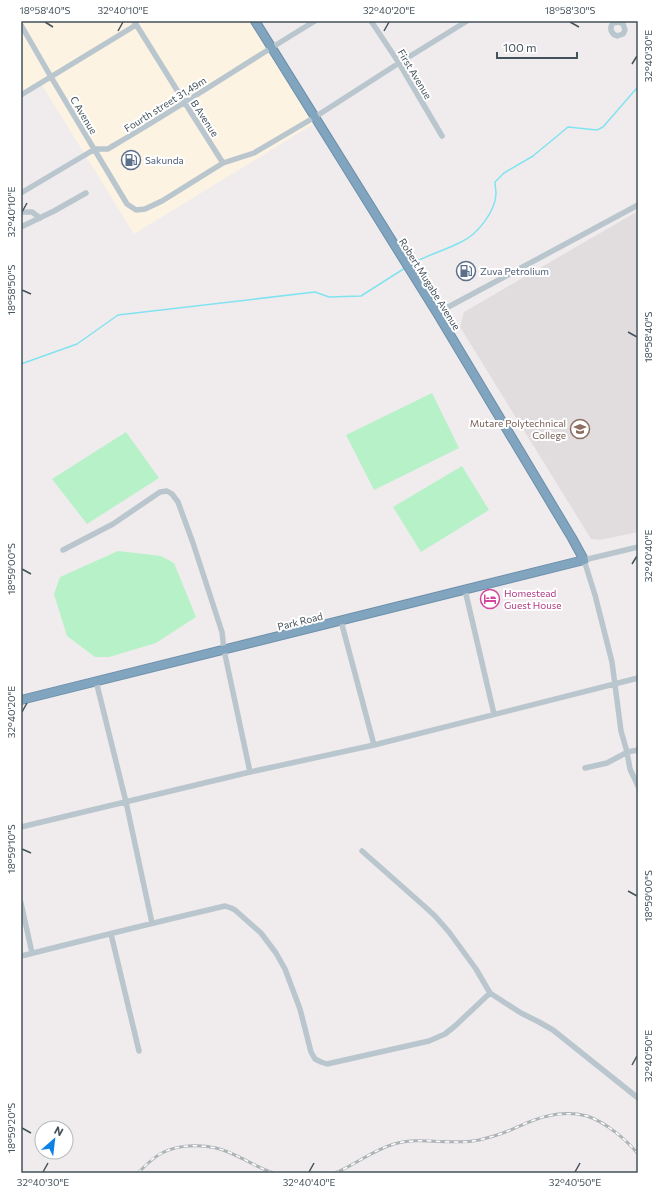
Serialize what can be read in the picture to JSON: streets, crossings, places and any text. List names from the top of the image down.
{
  "streets": {
    "highway": ["Robert Mugabe Avenue", "Park Road"],
    "street": [
      "First Avenue",
      "Fourth street 31,49m",
      "C Avenue",
      "B Avenue"
    ]
  },
  "crossings": [
    ["Fourth street 31,49m", "C Avenue"],
    ["Fourth street 31,49m", "B Avenue"],
    ["Fourth street 31,49m", "Robert Mugabe Avenue"],
    ["C Avenue", "B Avenue"],
    ["Robert Mugabe Avenue", "Park Road"]
  ],
  "places": {
    "fuel station": ["Sakunda", "Zuva Petrolium"],
    "school or university": ["Mutare Polytechnical College"],
    "hotel": ["Homestead Guest House"]
  },
  "scale_bar": "100 m",
  "north": "top right",
  "coordinates": [
    "18°58'40\"S",
    "32°40'10\"E",
    "32°40'20\"E",
    "18°58'30\"S",
    "32°40'30\"E",
    "18°58'50\"S",
    "32°40'40\"E",
    "18°59'00\"S",
    "18°59'10\"S",
    "32°40'50\"E",
    "18°59'20\"S"
  ]
}
